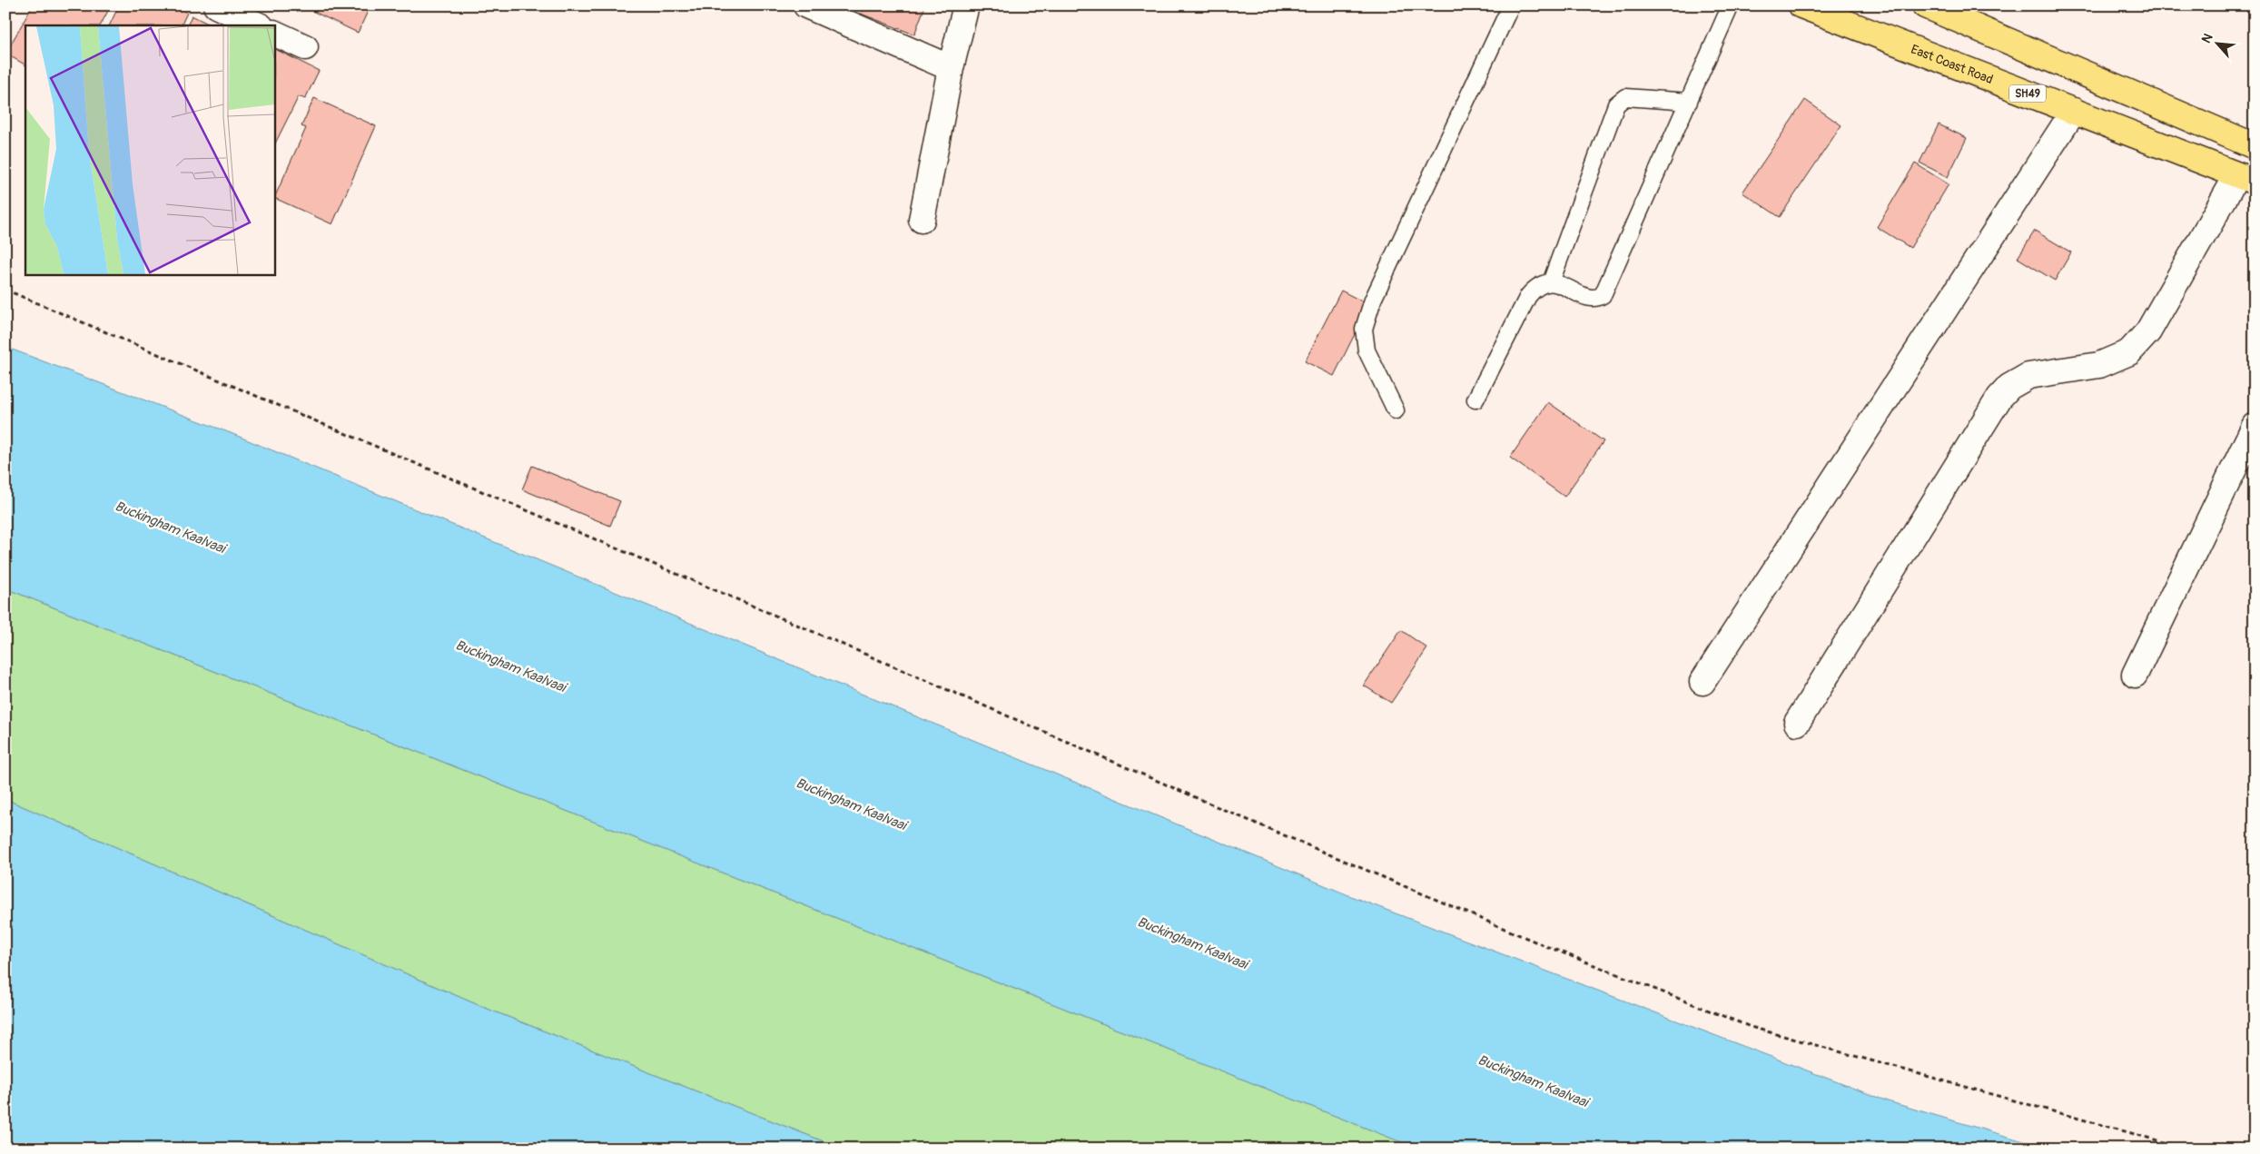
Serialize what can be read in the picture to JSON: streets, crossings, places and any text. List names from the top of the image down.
{
  "streets": {
    "main road": ["East Coast Road", "SH49"]
  },
  "water": ["Buckingham Kaalvaai"],
  "north": "top left"
}
